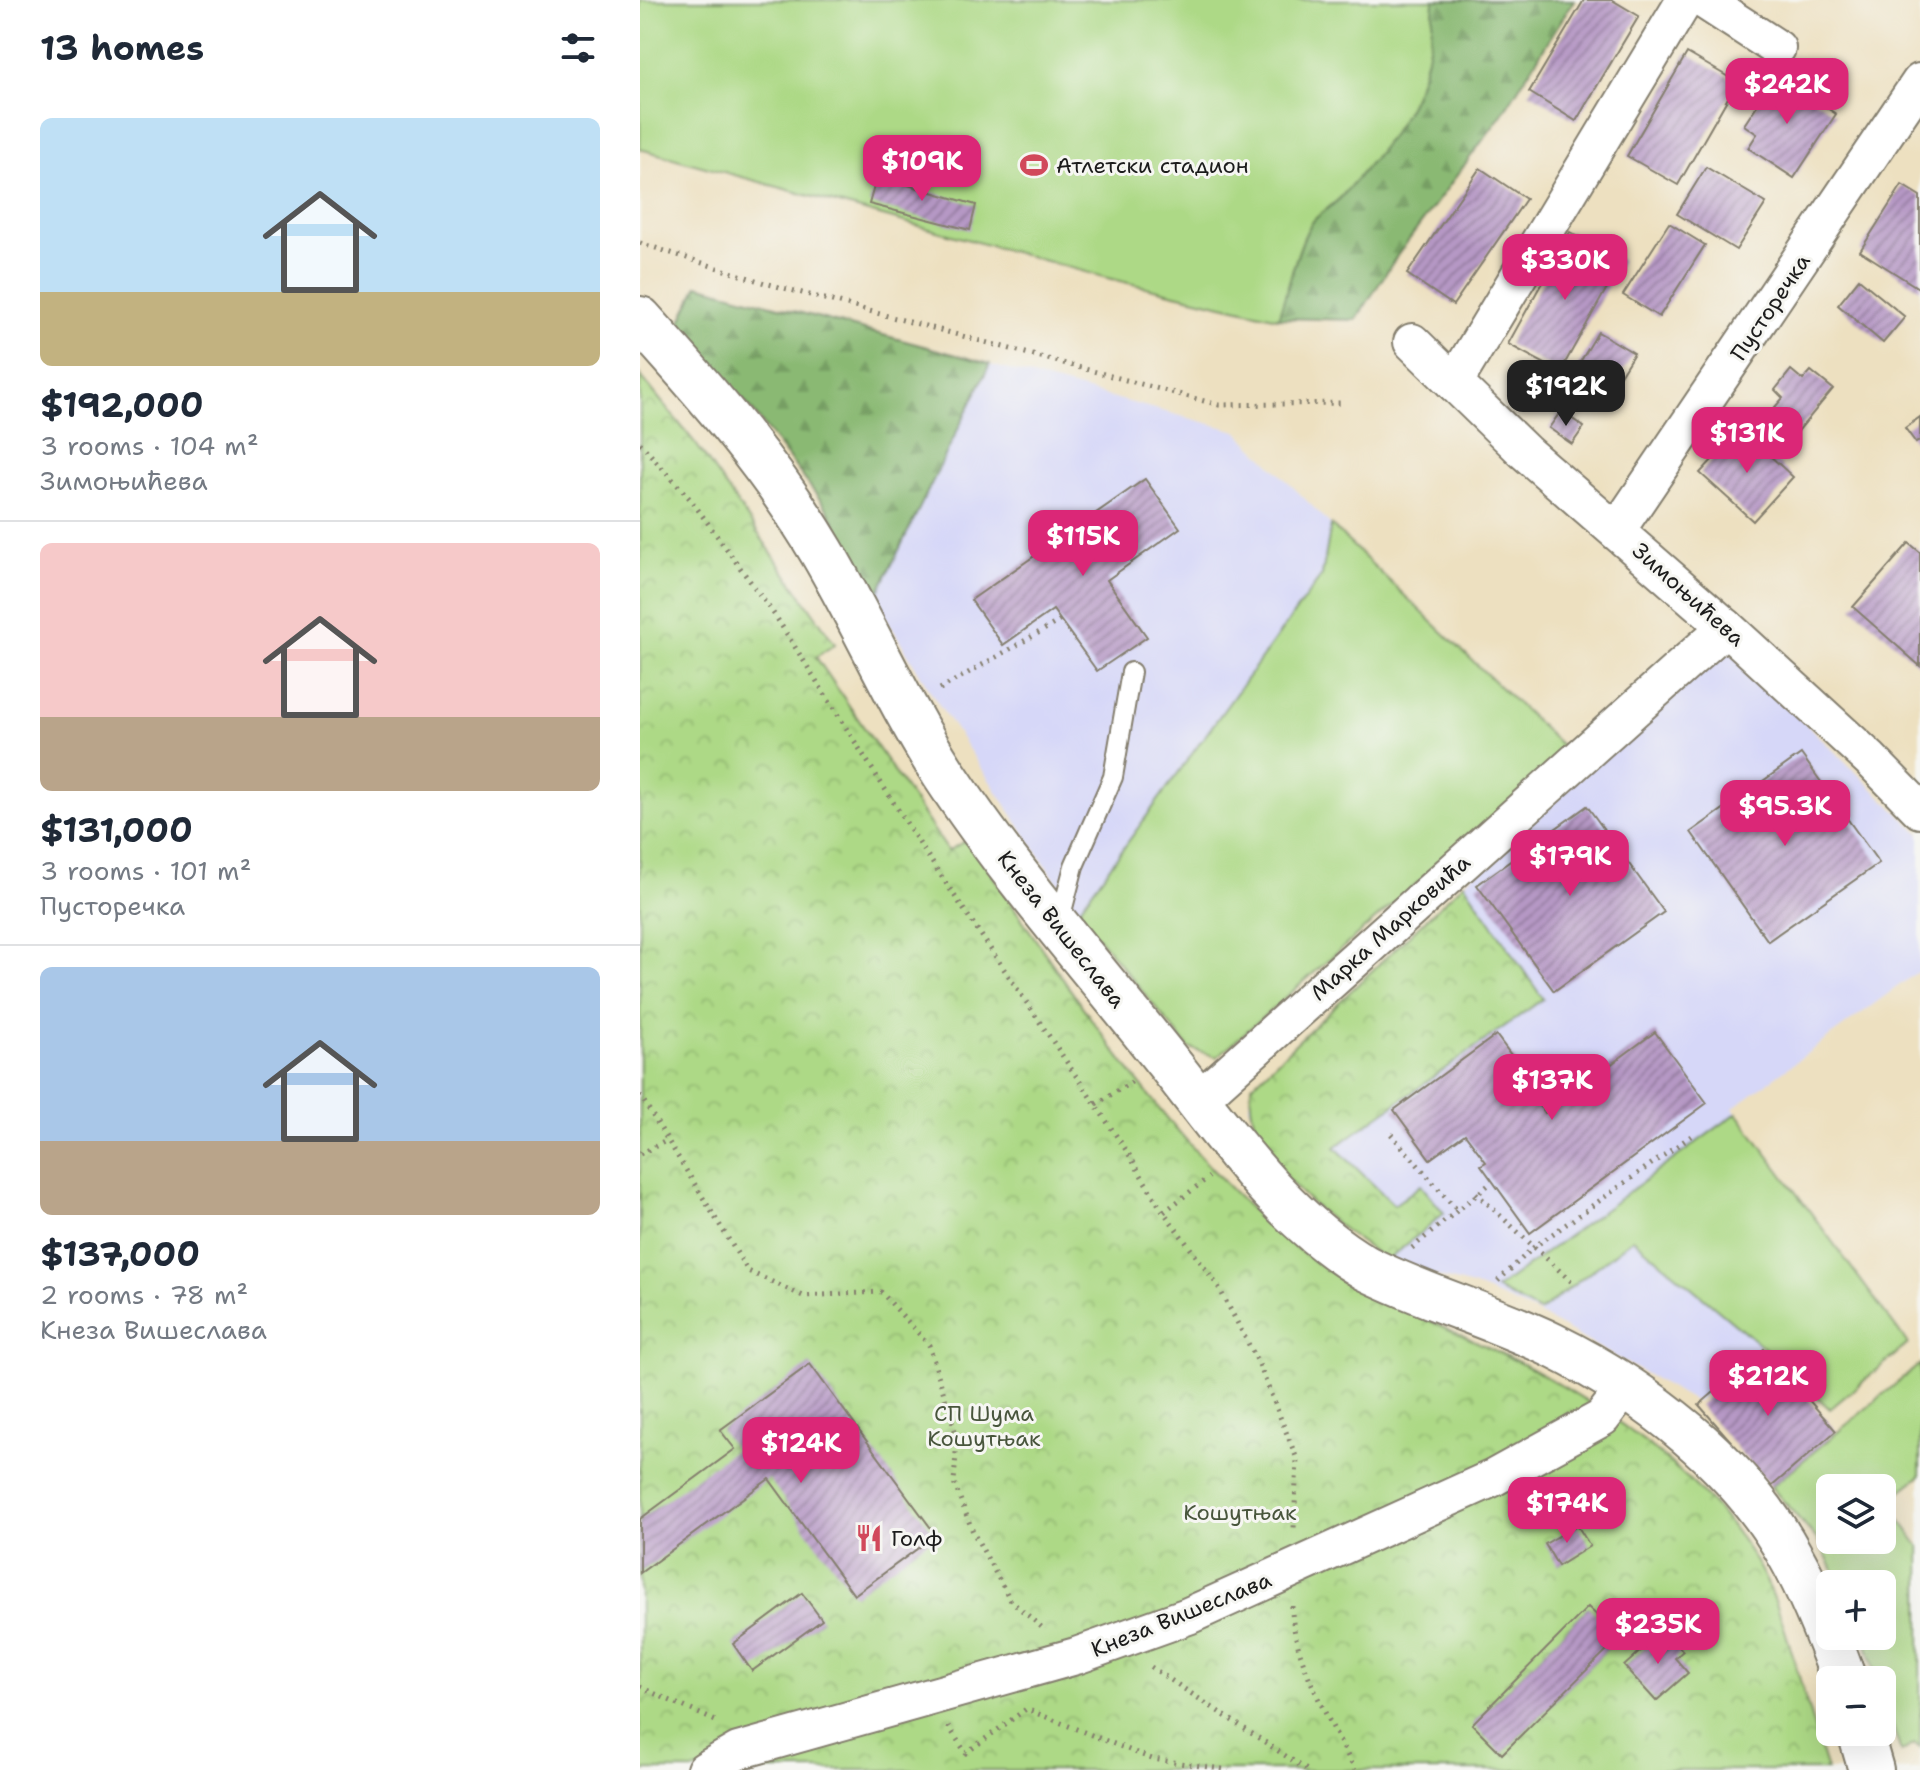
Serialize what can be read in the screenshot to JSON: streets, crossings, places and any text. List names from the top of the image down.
{
  "streets": {
    "street": [
      "Пусторечка",
      "Зимоњићева",
      "Марка Марковића",
      "Кнеза Вишеслава"
    ]
  },
  "crossings": [
    ["Пусторечка", "Зимоњићева"],
    ["Зимоњићева", "Марка Марковића"],
    ["Марка Марковића", "Кнеза Вишеслава"]
  ],
  "parks": ["СП Шума Кошутњак", "Кошутњак"],
  "places": {
    "sports": ["Атлетски стадион"],
    "restaurant": ["Голф"]
  },
  "page": {
    "heading": "13 homes",
    "price": [
      "$242K",
      "$109K",
      "$330K",
      "$192K",
      "$131K",
      "$115K",
      "$95.3K",
      "$179K",
      "$137K",
      "$212K",
      "$124K",
      "$174K",
      "$235K"
    ],
    "list": [
      {
        "name": "$192,000",
        "note": "3 rooms · 104 m² · Зимоњићева"
      },
      {
        "name": "$131,000",
        "note": "3 rooms · 101 m² · Пусторечка"
      },
      {
        "name": "$137,000",
        "note": "2 rooms · 78 m² · Кнеза Вишеслава"
      }
    ],
    "map_buttons": ["+", "−"]
  }
}
